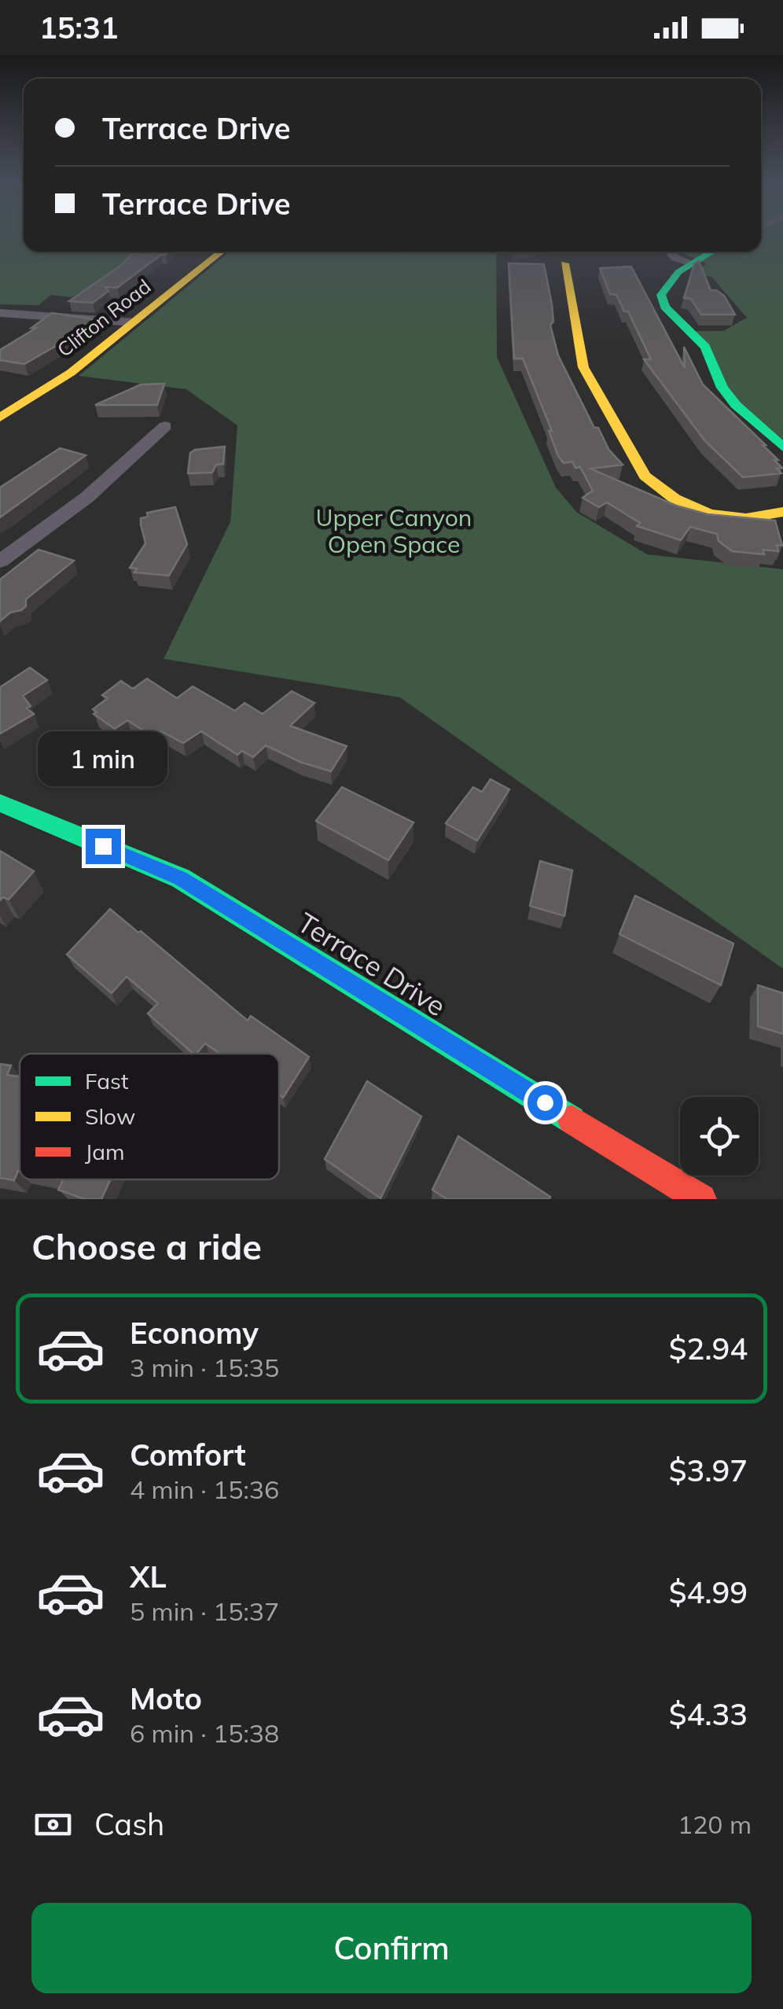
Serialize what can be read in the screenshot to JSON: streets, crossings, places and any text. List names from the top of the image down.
{
  "streets": {
    "street": ["Clifton Road", "Terrace Drive"]
  },
  "parks": ["Upper Canyon Open Space"],
  "legend": ["Fast", "Slow", "Jam"],
  "page": {
    "status": "15:31",
    "banner": ["Terrace Drive", "Terrace Drive"],
    "bubble": "1 min",
    "heading": "Choose a ride",
    "list": [
      {
        "name": "Economy",
        "note": "3 min · 15:35",
        "value": "$2.94"
      },
      {
        "name": "Comfort",
        "note": "4 min · 15:36",
        "value": "$3.97"
      },
      {
        "name": "XL",
        "note": "5 min · 15:37",
        "value": "$4.99"
      },
      {
        "name": "Moto",
        "note": "6 min · 15:38",
        "value": "$4.33"
      }
    ],
    "pay": ["Cash", "120 m"],
    "buttons": "Confirm"
  }
}
